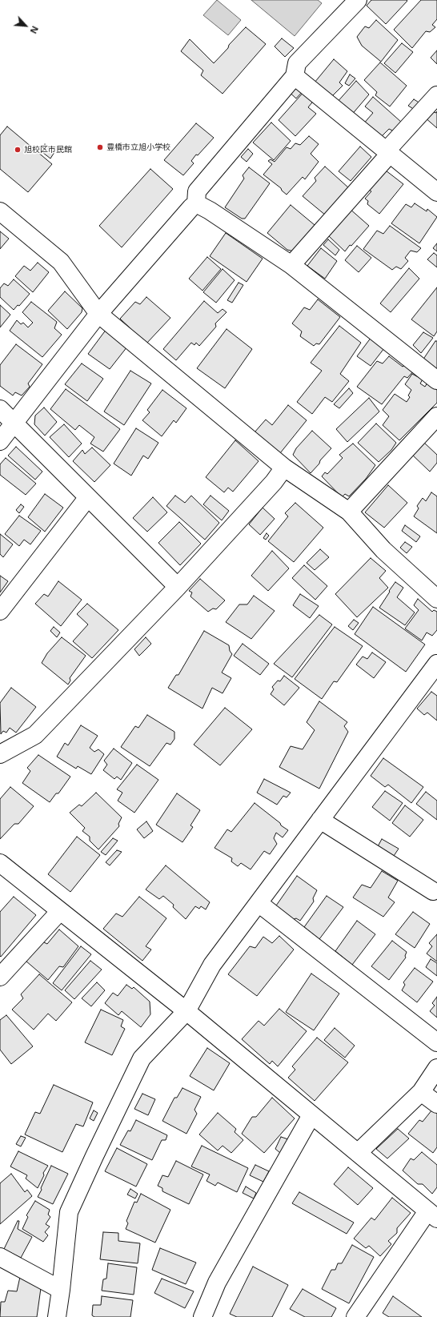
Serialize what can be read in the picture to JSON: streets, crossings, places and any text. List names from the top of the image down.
{
  "places": ["豊橋市立旭小学校", "旭校区市民館"],
  "north": "bottom right"
}
